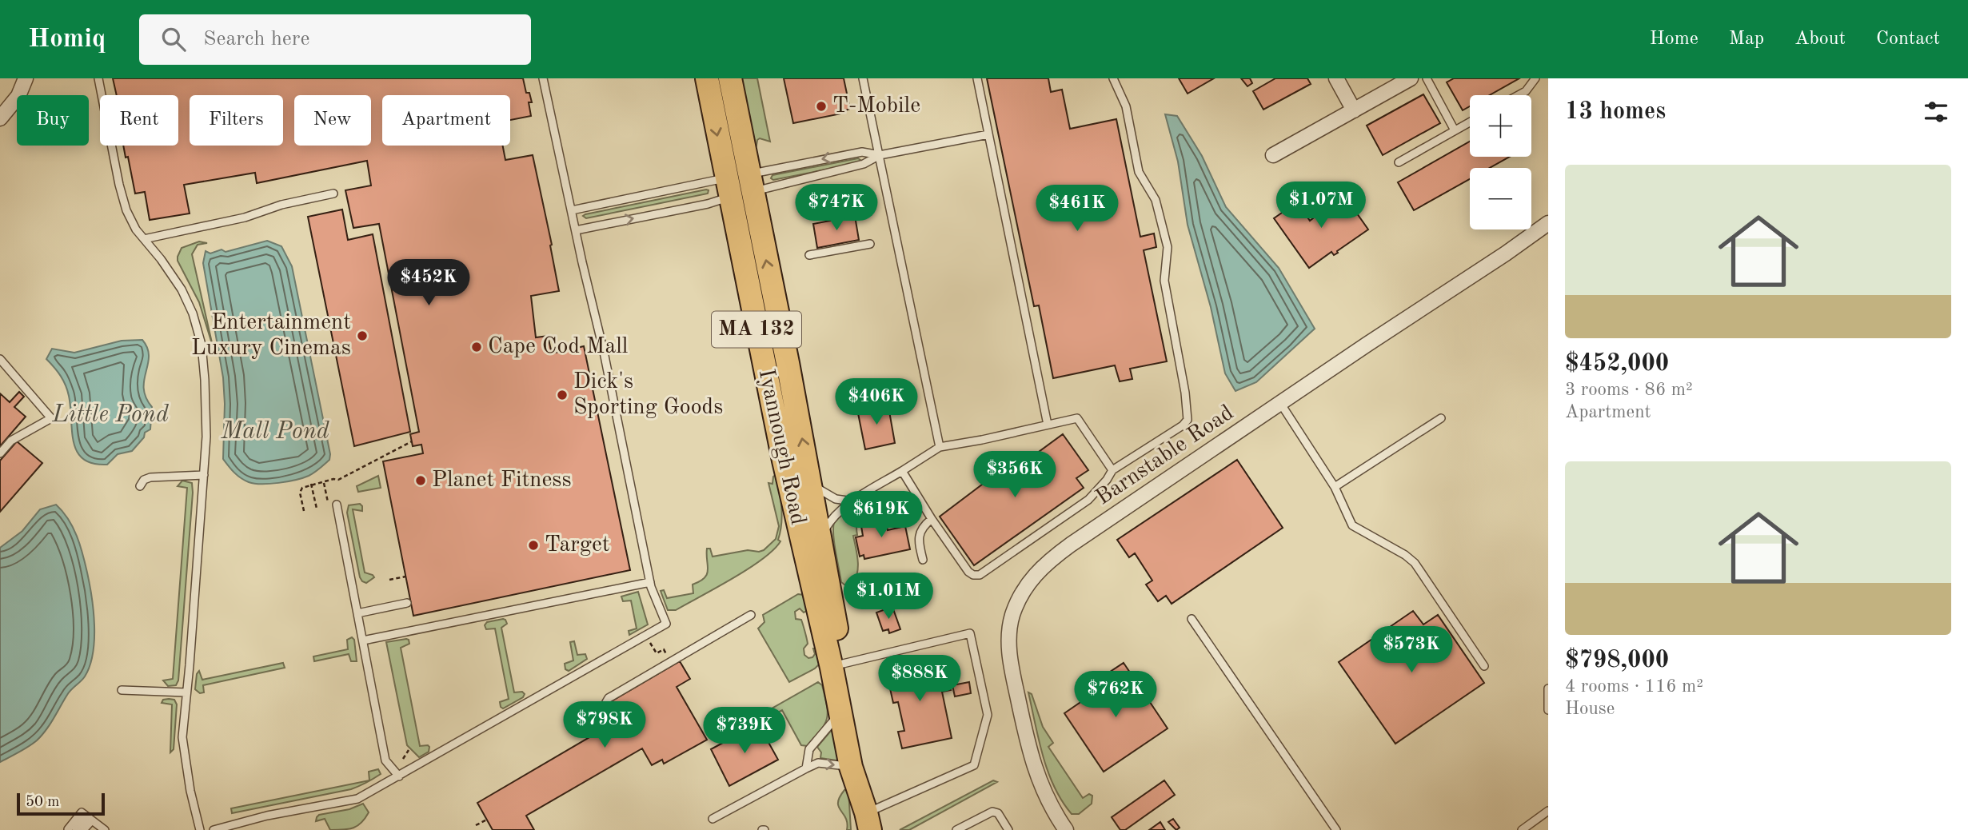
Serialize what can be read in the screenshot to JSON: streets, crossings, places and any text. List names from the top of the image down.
{
  "streets": {
    "main road": ["MA 132", "Iyannough Road"],
    "street": ["Barnstable Road"]
  },
  "water": ["Little Pond", "Mall Pond"],
  "places": [
    "T-Mobile",
    "Entertainment Luxury Cinemas",
    "Cape Cod Mall",
    "Dick's Sporting Goods",
    "Planet Fitness",
    "Target"
  ],
  "scale_bar": "50 m",
  "page": {
    "header": "Homiq",
    "search": "Search here",
    "nav": [
      "Home",
      "Map",
      "About",
      "Contact"
    ],
    "heading": "13 homes",
    "map_buttons": ["+", "−"],
    "chip": [
      "Buy",
      "Rent",
      "Filters",
      "New",
      "Apartment"
    ],
    "list": [
      {
        "name": "$452,000",
        "note": "3 rooms · 86 m² · Apartment"
      },
      {
        "name": "$798,000",
        "note": "4 rooms · 116 m² · House"
      }
    ],
    "price": [
      "$1.07M",
      "$747K",
      "$461K",
      "$452K",
      "$406K",
      "$356K",
      "$619K",
      "$1.01M",
      "$573K",
      "$888K",
      "$762K",
      "$798K",
      "$739K"
    ],
    "scale": "50 m"
  }
}
